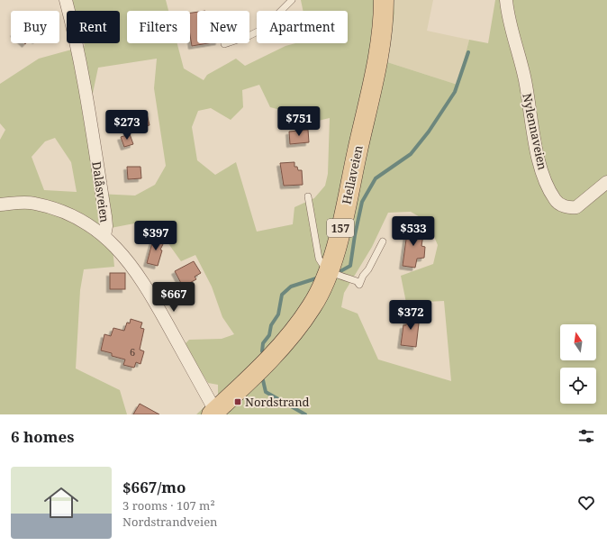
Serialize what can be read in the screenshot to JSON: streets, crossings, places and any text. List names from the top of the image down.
{
  "streets": {
    "main road": ["Hellaveien", "157"],
    "street": ["Nylennaveien", "Dalåsveien"]
  },
  "places": {
    "transit": ["Nordstrand"]
  },
  "house_numbers": ["6"],
  "north": "top",
  "page": {
    "chip": [
      "Buy",
      "Rent",
      "Filters",
      "New",
      "Apartment"
    ],
    "price": [
      "$751",
      "$273",
      "$533",
      "$397",
      "$667",
      "$372"
    ],
    "heading": "6 homes",
    "list": [
      {
        "name": "$667/mo",
        "note": "3 rooms · 107 m² · Nordstrandveien"
      }
    ]
  }
}
